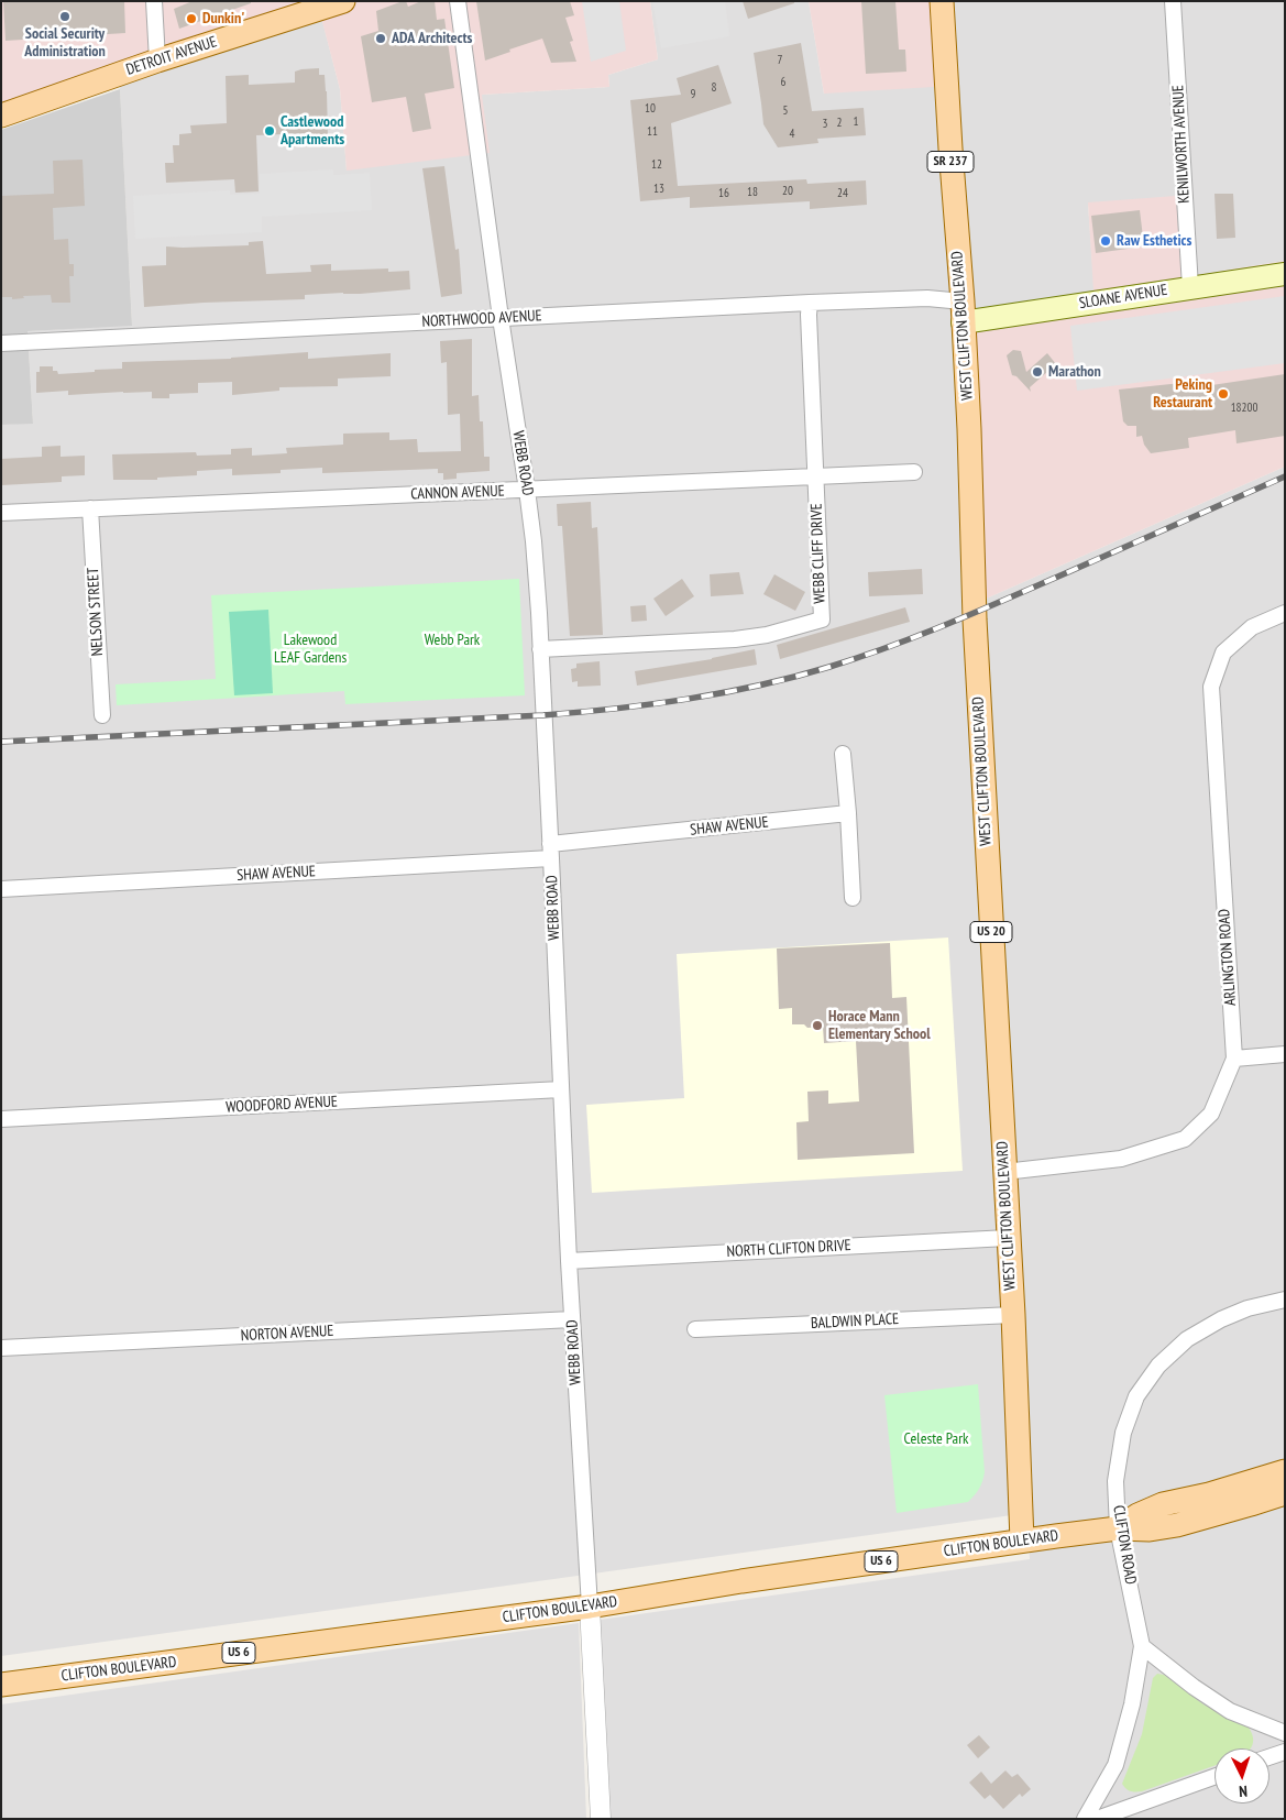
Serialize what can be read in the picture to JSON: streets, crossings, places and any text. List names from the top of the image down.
{
  "streets": {
    "main road": [
      "DETROIT AVENUE",
      "SR 237",
      "SLOANE AVENUE",
      "WEST CLIFTON BOULEVARD",
      "US 20",
      "CLIFTON BOULEVARD",
      "US 6"
    ],
    "street": [
      "KENILWORTH AVENUE",
      "NORTHWOOD AVENUE",
      "WEBB ROAD",
      "CANNON AVENUE",
      "WEBB CLIFF DRIVE",
      "NELSON STREET",
      "SHAW AVENUE",
      "ARLINGTON ROAD",
      "WOODFORD AVENUE",
      "NORTH CLIFTON DRIVE",
      "BALDWIN PLACE",
      "NORTON AVENUE",
      "CLIFTON ROAD"
    ]
  },
  "crossings": [
    ["KENILWORTH AVENUE", "SLOANE AVENUE"],
    ["SLOANE AVENUE", "NORTHWOOD AVENUE"],
    ["SLOANE AVENUE", "WEST CLIFTON BOULEVARD"],
    ["NORTHWOOD AVENUE", "WEST CLIFTON BOULEVARD"],
    ["NORTHWOOD AVENUE", "WEBB ROAD"],
    ["NORTHWOOD AVENUE", "WEBB CLIFF DRIVE"],
    ["WEST CLIFTON BOULEVARD", "ARLINGTON ROAD"],
    ["WEST CLIFTON BOULEVARD", "NORTH CLIFTON DRIVE"],
    ["WEST CLIFTON BOULEVARD", "BALDWIN PLACE"],
    ["WEST CLIFTON BOULEVARD", "CLIFTON BOULEVARD"],
    ["WEBB ROAD", "CANNON AVENUE"],
    ["WEBB ROAD", "WEBB CLIFF DRIVE"],
    ["WEBB ROAD", "SHAW AVENUE"],
    ["WEBB ROAD", "WOODFORD AVENUE"],
    ["WEBB ROAD", "NORTH CLIFTON DRIVE"],
    ["WEBB ROAD", "NORTON AVENUE"],
    ["WEBB ROAD", "CLIFTON BOULEVARD"],
    ["CANNON AVENUE", "WEBB CLIFF DRIVE"],
    ["CANNON AVENUE", "NELSON STREET"],
    ["CLIFTON BOULEVARD", "CLIFTON ROAD"]
  ],
  "parks": ["Lakewood LEAF Gardens", "Webb Park", "Celeste Park"],
  "places": [
    "Social Security Administration",
    "Dunkin'",
    "ADA Architects",
    "Castlewood Apartments",
    "Raw Esthetics",
    "Marathon",
    "Peking Restaurant",
    "Horace Mann Elementary School"
  ],
  "house_numbers": [
    "7",
    "6",
    "8",
    "9",
    "10",
    "5",
    "1",
    "2",
    "3",
    "11",
    "4",
    "12",
    "13",
    "20",
    "18",
    "16",
    "24",
    "18200"
  ],
  "north": "bottom"
}
